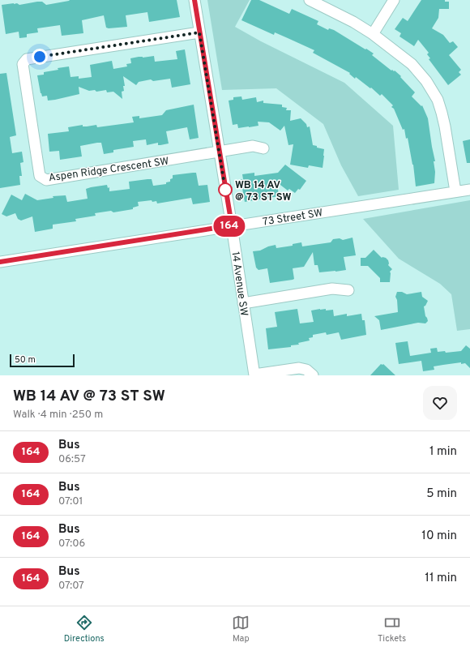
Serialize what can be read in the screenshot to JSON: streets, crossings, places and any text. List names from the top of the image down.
{
  "streets": {
    "street": ["Aspen Ridge Crescent SW", "73 Street SW", "14 Avenue SW"]
  },
  "crossings": [
    ["Aspen Ridge Crescent SW", "14 Avenue SW"],
    ["73 Street SW", "14 Avenue SW"]
  ],
  "places": ["WB 14 AV @ 73 ST SW"],
  "lines": ["bus line 164"],
  "scale_bar": "50 m",
  "page": {
    "on_map": "164",
    "scale": "50 m",
    "heading": ["WB 14 AV @ 73 ST SW", "Walk · 4 min · 250 m"],
    "list": [
      {
        "mark": "164",
        "name": "Bus",
        "note": "06:57",
        "value": "1 min"
      },
      {
        "mark": "164",
        "name": "Bus",
        "note": "07:01",
        "value": "5 min"
      },
      {
        "mark": "164",
        "name": "Bus",
        "note": "07:06",
        "value": "10 min"
      },
      {
        "mark": "164",
        "name": "Bus",
        "note": "07:07",
        "value": "11 min"
      }
    ],
    "tabs": ["Directions", "Map", "Tickets"]
  }
}
